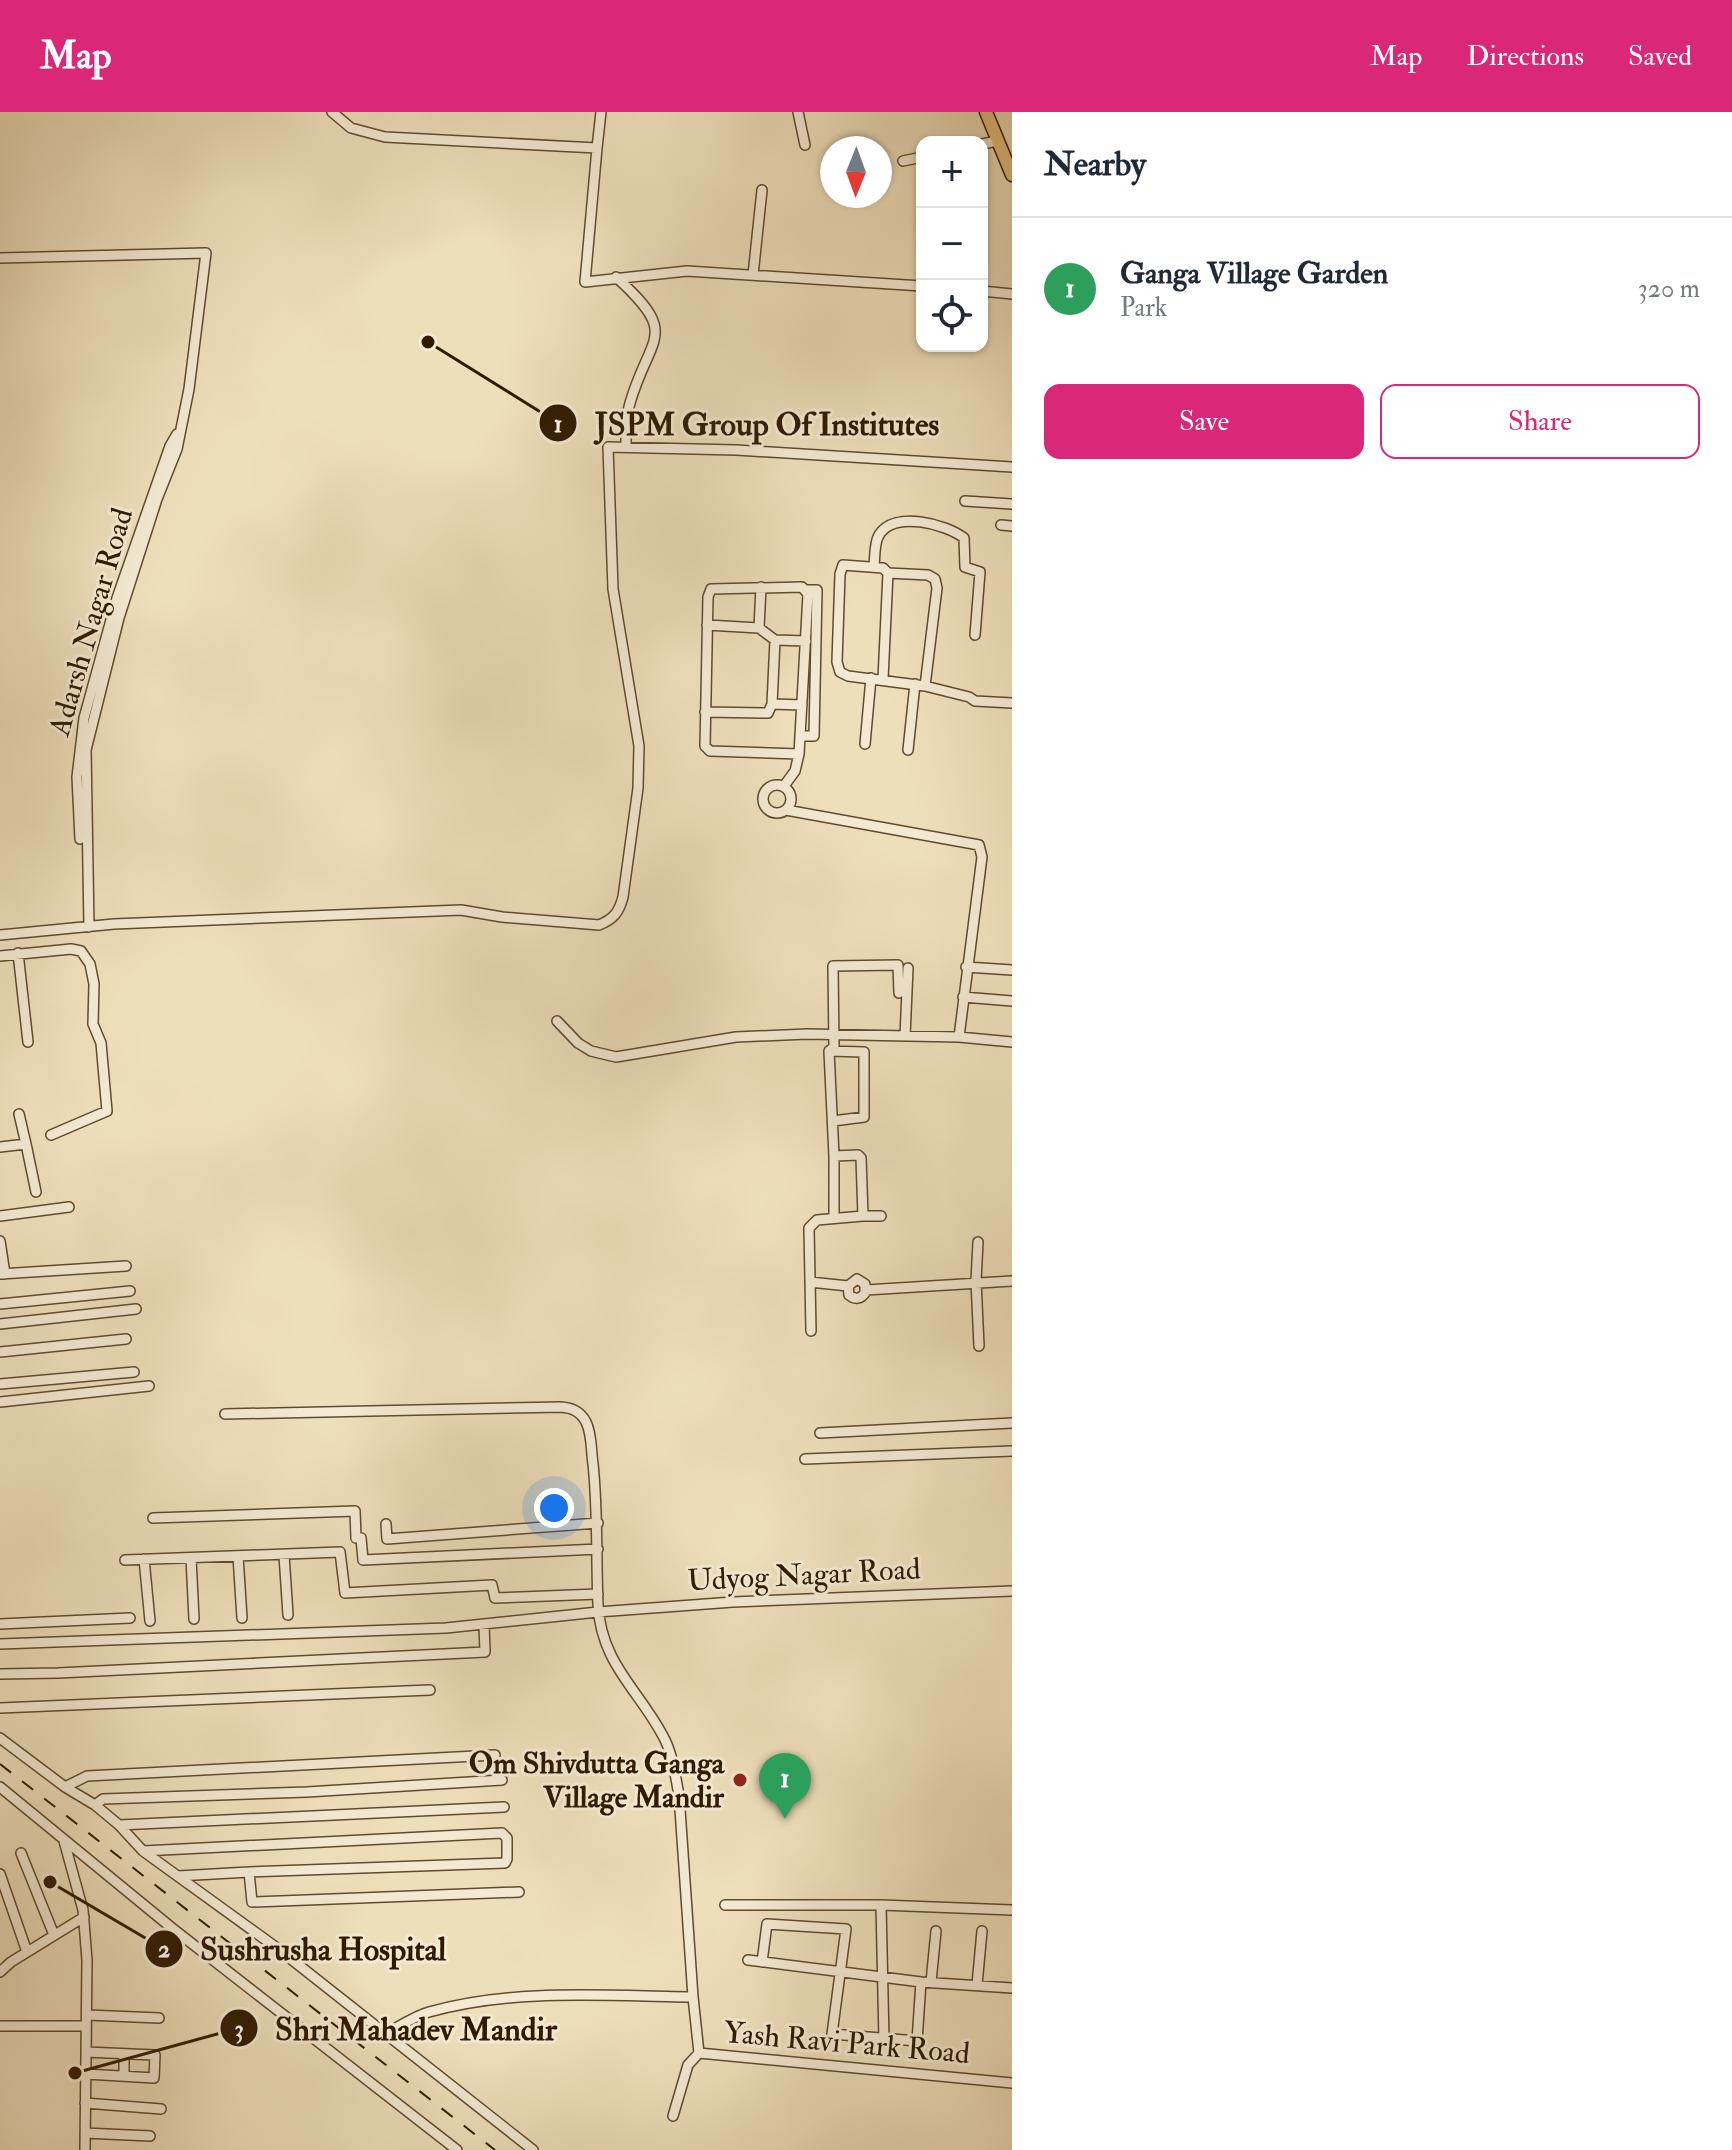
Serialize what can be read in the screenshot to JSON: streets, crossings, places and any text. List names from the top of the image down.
{
  "streets": {
    "street": ["Adarsh Nagar Road", "Udyog Nagar Road", "Yash Ravi Park Road"]
  },
  "places": [
    "JSPM Group Of Institutes",
    "Om Shivdutta Ganga Village Mandir",
    "Sushrusha Hospital",
    "Shri Mahadev Mandir"
  ],
  "north": "bottom",
  "page": {
    "header": "Map",
    "nav": ["Map", "Directions", "Saved"],
    "heading": "Nearby",
    "map_buttons": ["+", "−"],
    "list": [
      {
        "mark": "1",
        "name": "Ganga Village Garden",
        "note": "Park",
        "value": "320 m"
      }
    ],
    "buttons": ["Save", "Share"],
    "pins": "1"
  }
}
